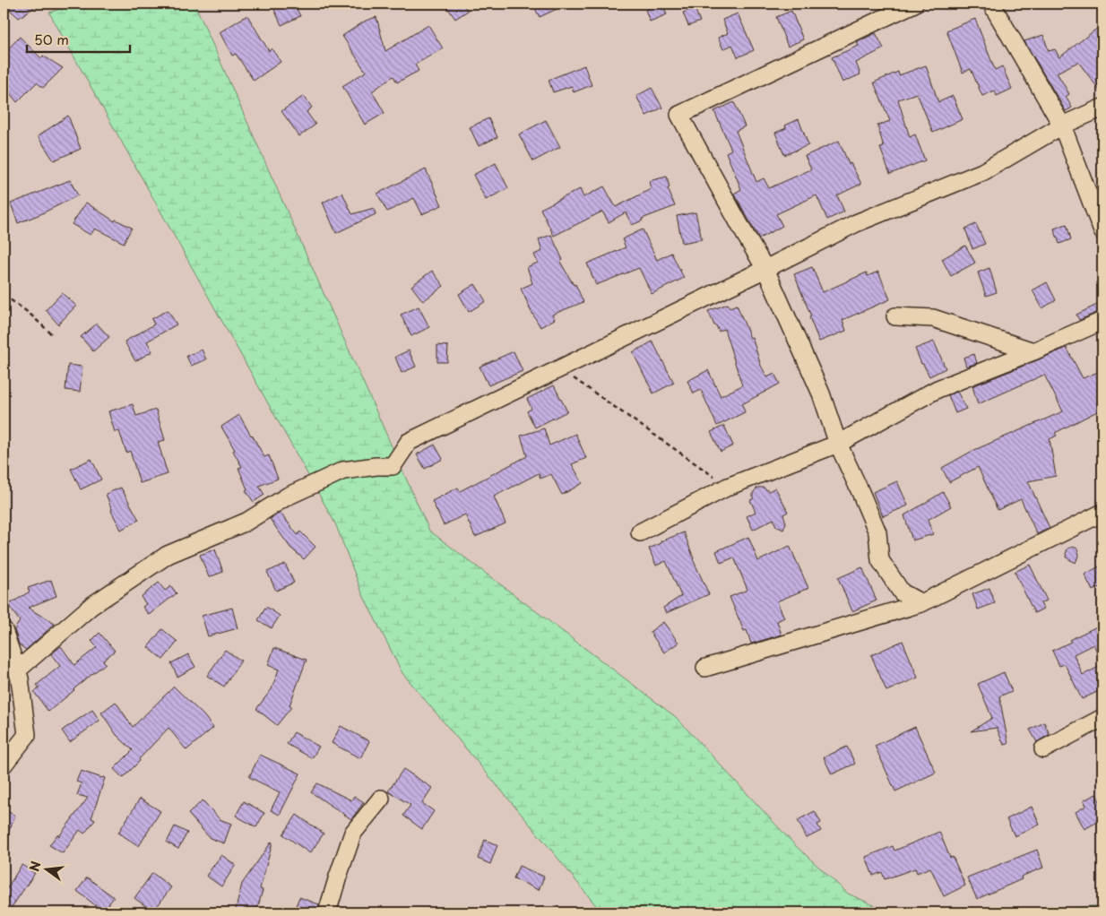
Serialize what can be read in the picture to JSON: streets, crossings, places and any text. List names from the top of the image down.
{
  "scale_bar": "50 m",
  "north": "left"
}
